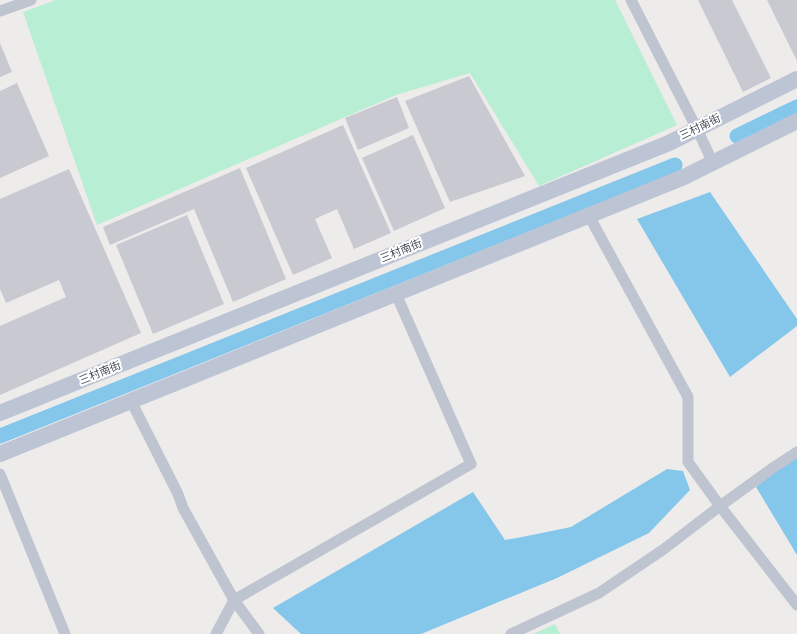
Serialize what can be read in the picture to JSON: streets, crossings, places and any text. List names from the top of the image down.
{
  "streets": {
    "street": ["三村南街"]
  }
}
